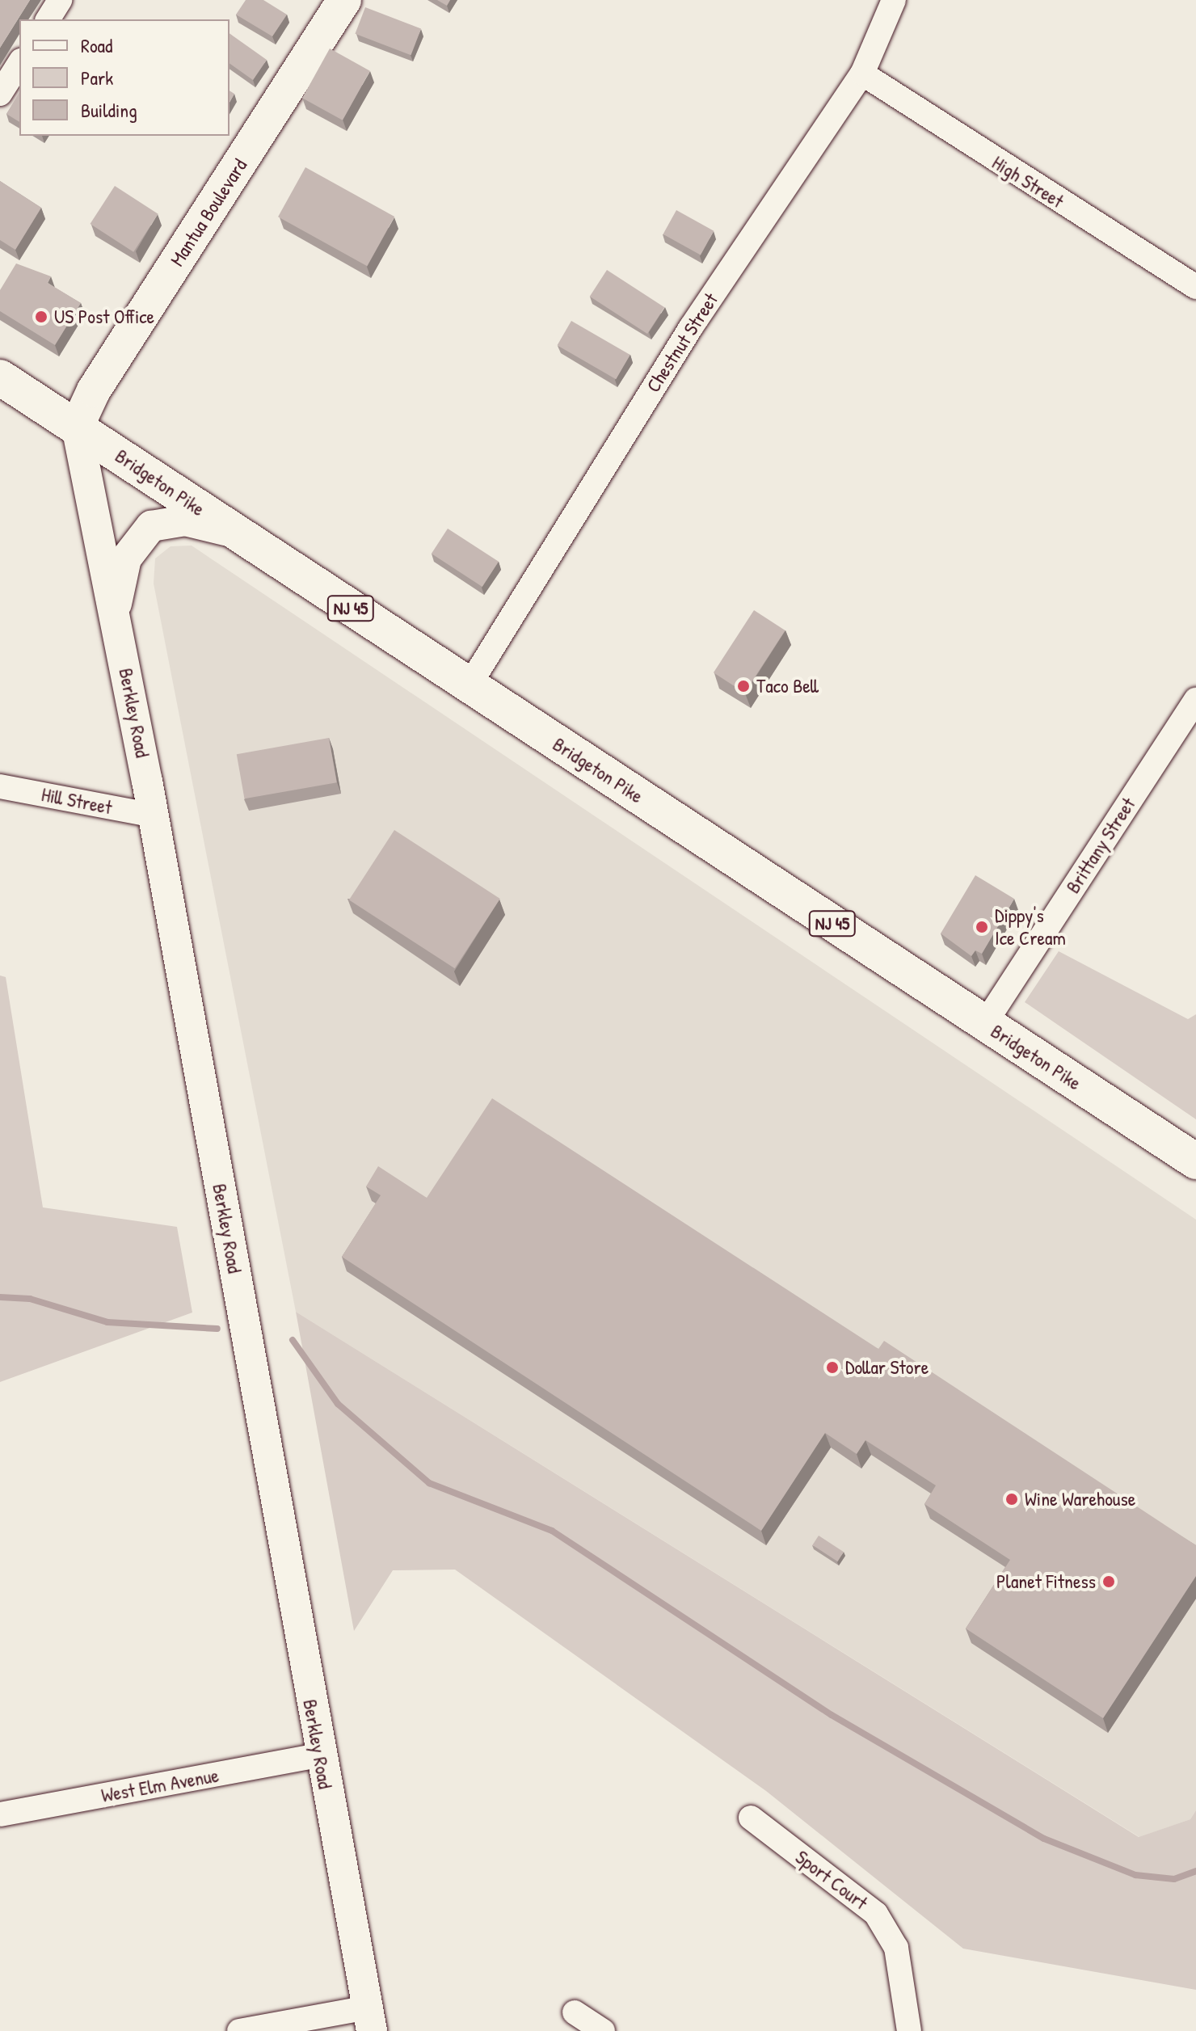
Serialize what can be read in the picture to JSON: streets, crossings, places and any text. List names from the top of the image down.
{
  "streets": {
    "main road": ["Mantua Boulevard", "Bridgeton Pike", "NJ 45"],
    "street": [
      "High Street",
      "Chestnut Street",
      "Berkley Road",
      "Hill Street",
      "Brittany Street",
      "West Elm Avenue",
      "Sport Court"
    ]
  },
  "crossings": [
    ["High Street", "Chestnut Street"],
    ["Mantua Boulevard", "Bridgeton Pike"],
    ["Mantua Boulevard", "Berkley Road"],
    ["Chestnut Street", "Bridgeton Pike"],
    ["Bridgeton Pike", "Berkley Road"],
    ["Bridgeton Pike", "Brittany Street"],
    ["Berkley Road", "Hill Street"],
    ["Berkley Road", "West Elm Avenue"]
  ],
  "places": [
    "US Post Office",
    "Taco Bell",
    "Dippy's Ice Cream",
    "Dollar Store",
    "Wine Warehouse",
    "Planet Fitness"
  ],
  "legend": ["Road", "Park", "Building"]
}
